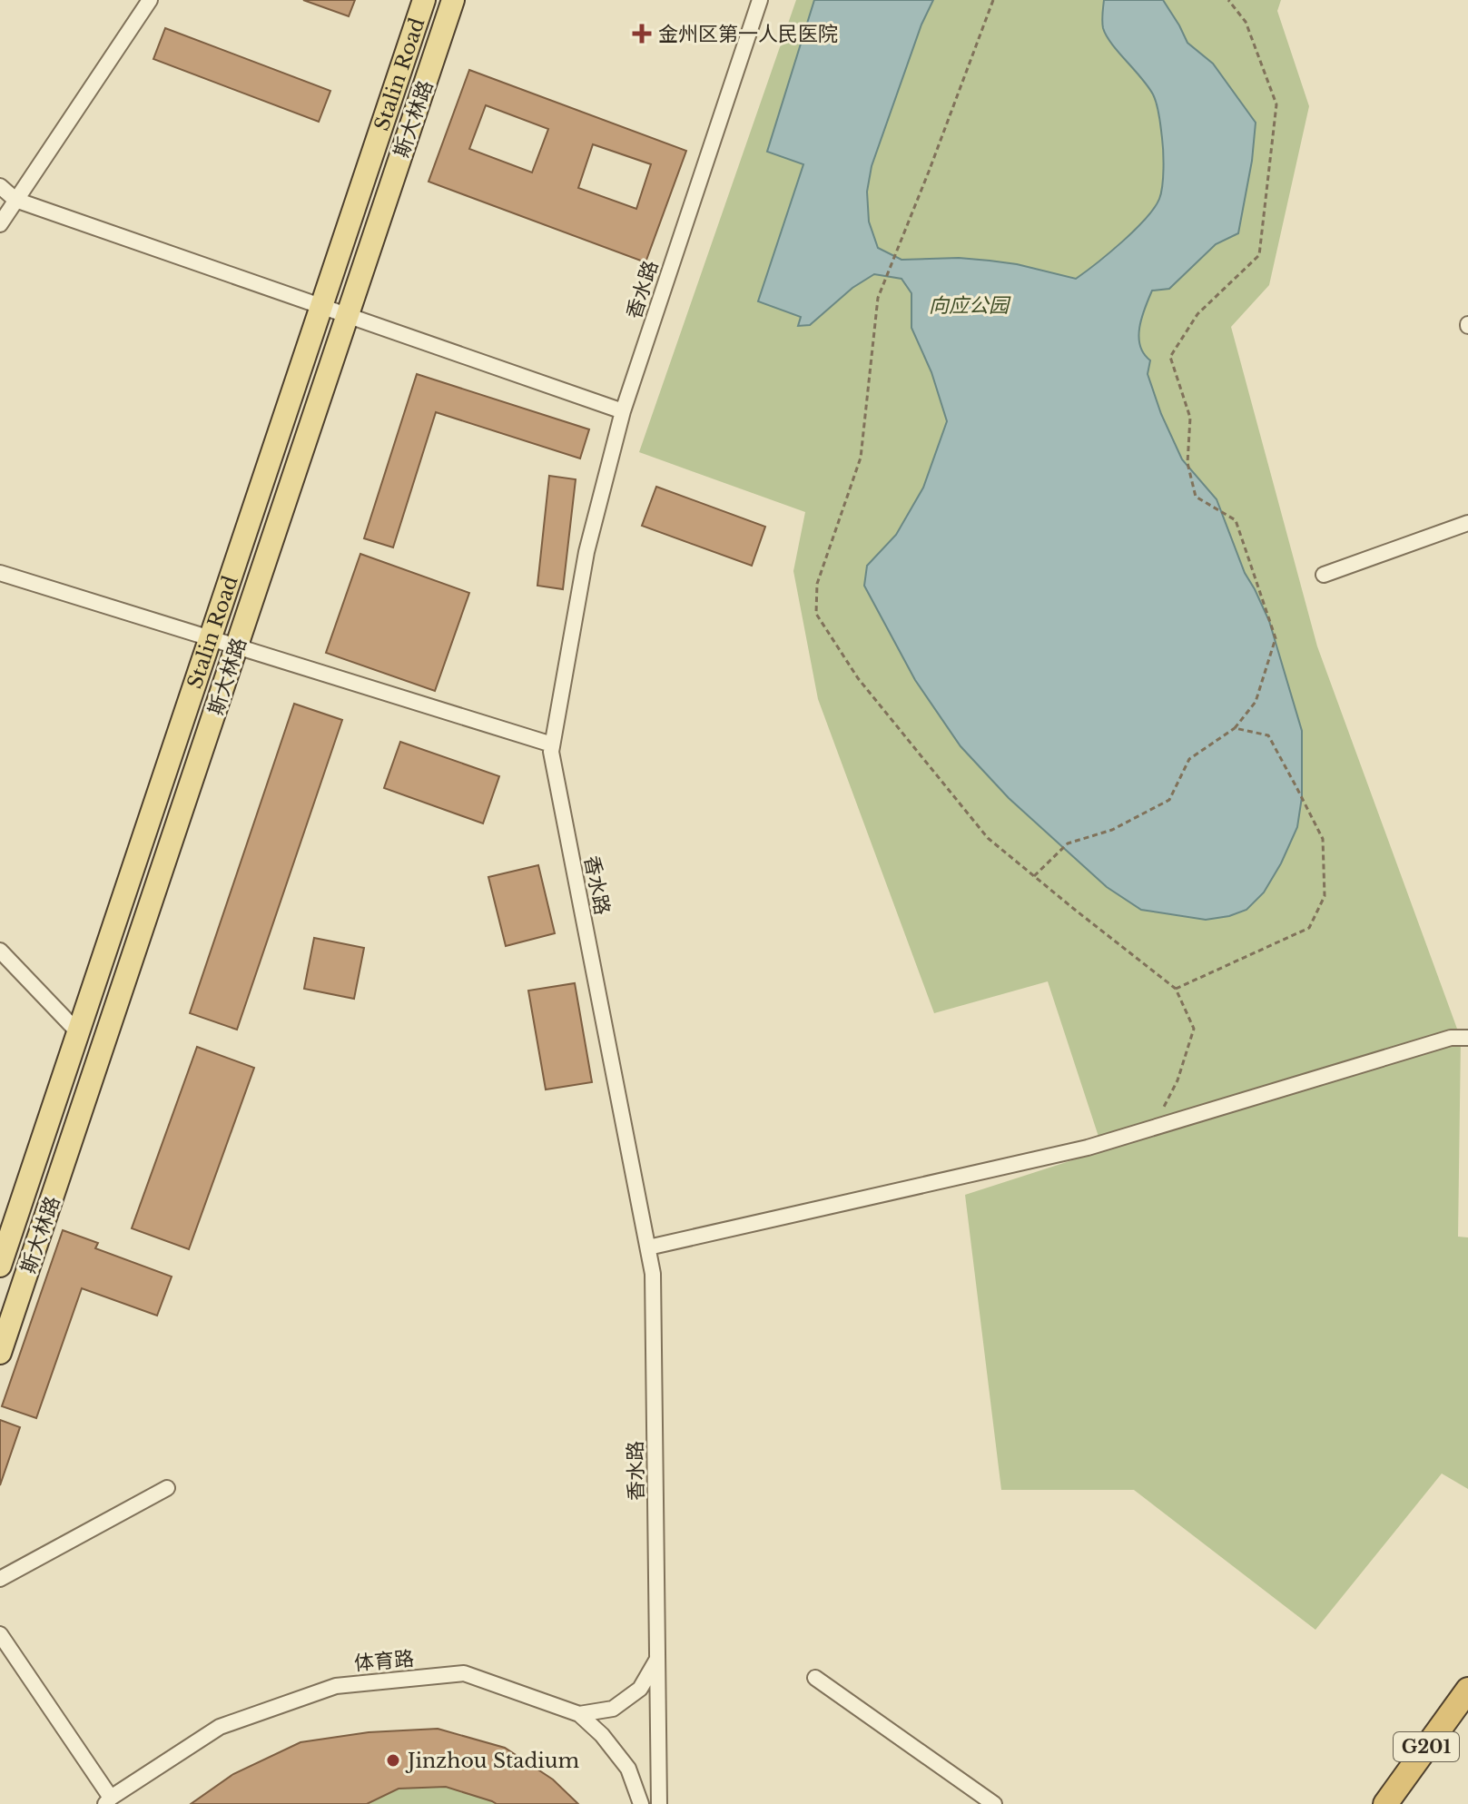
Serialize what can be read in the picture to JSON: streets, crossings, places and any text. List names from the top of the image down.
{
  "streets": {
    "highway": ["G201"],
    "main road": ["Stalin Road", "斯大林路"],
    "street": ["香水路", "体育路"]
  },
  "parks": ["向应公园"],
  "places": {
    "health": ["金州区第一人民医院"],
    "other": ["Jinzhou Stadium"]
  }
}
